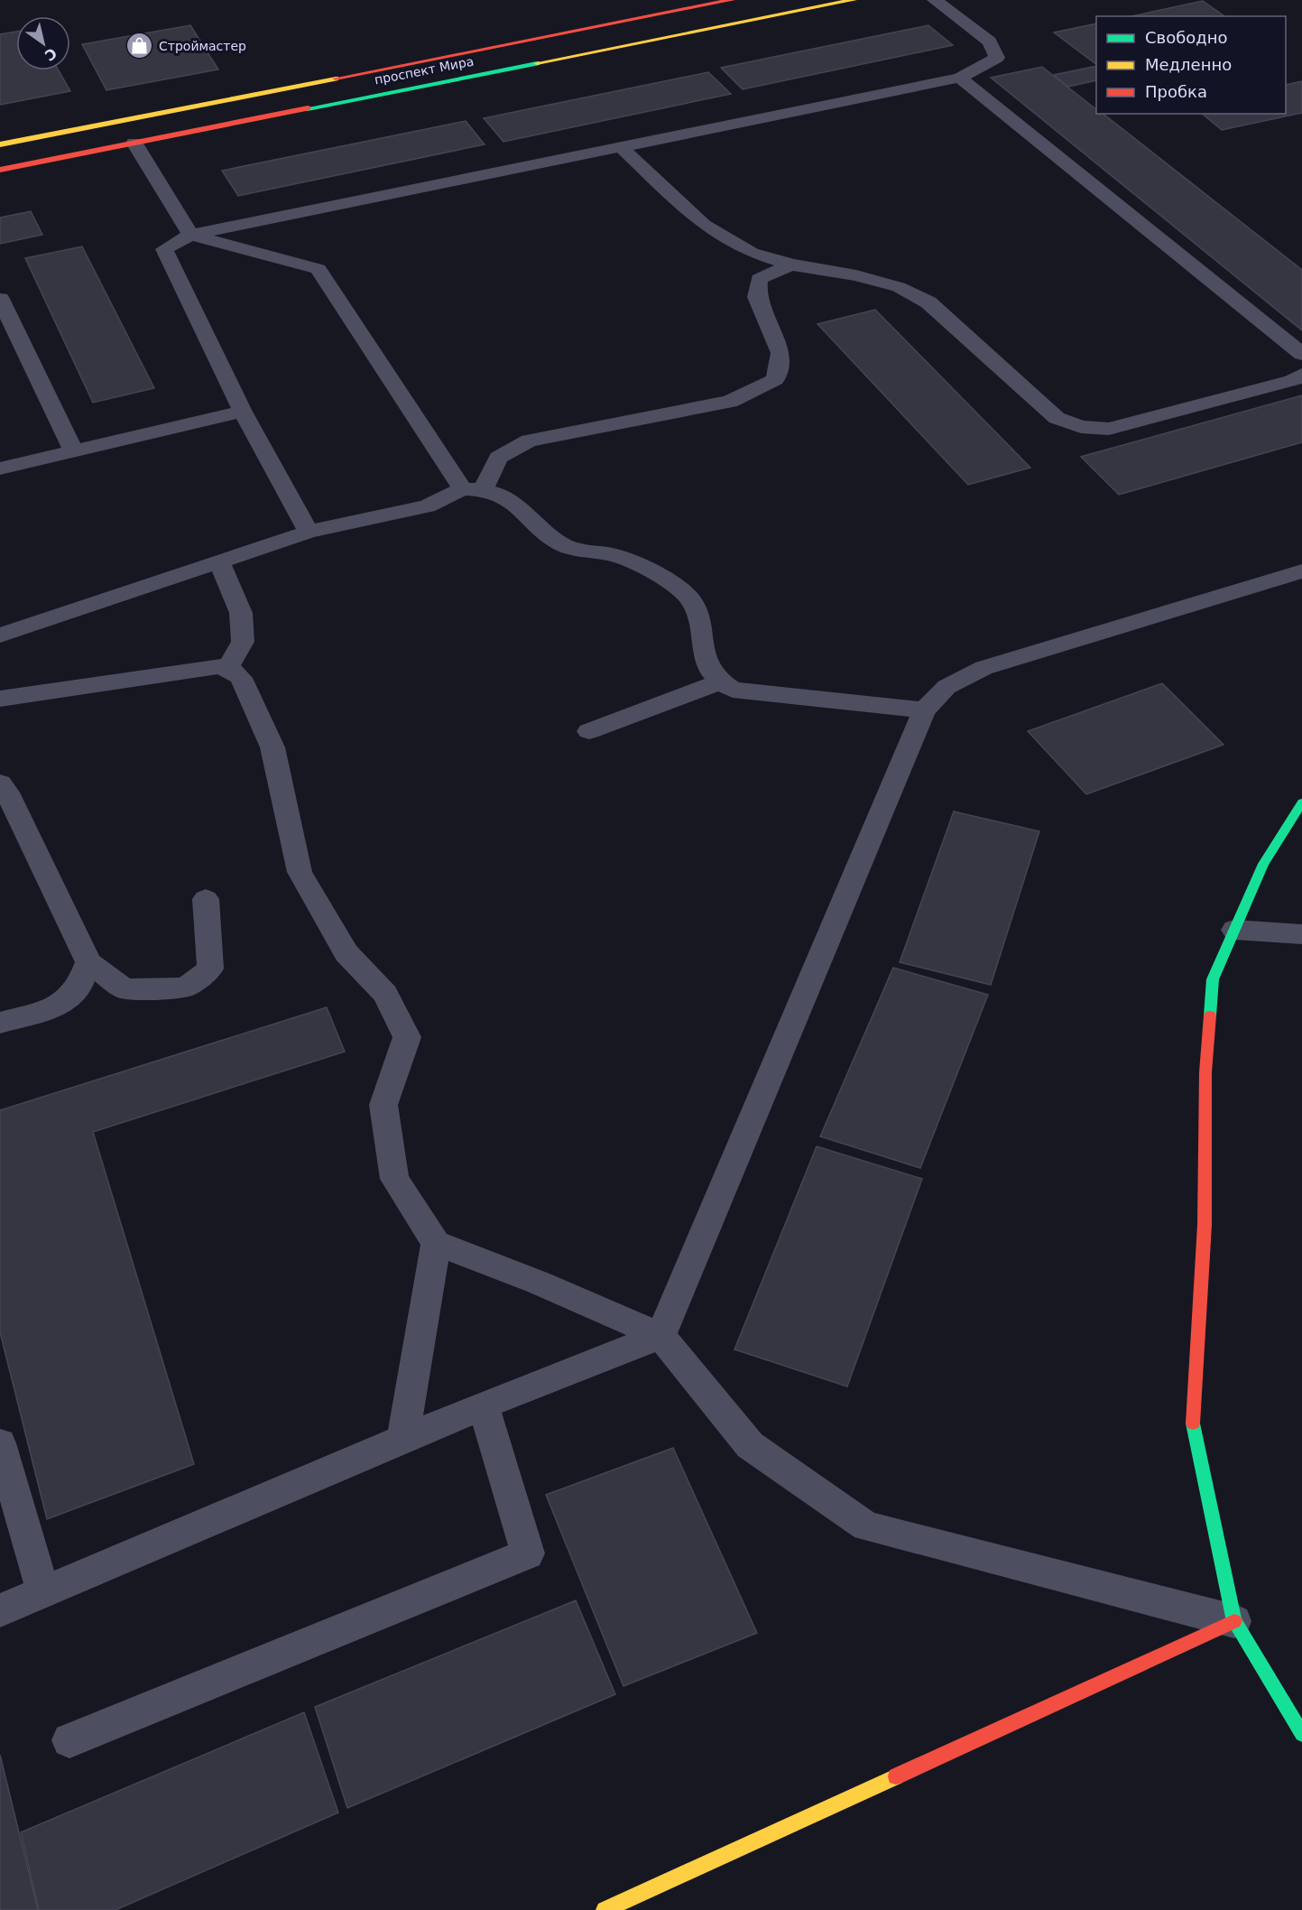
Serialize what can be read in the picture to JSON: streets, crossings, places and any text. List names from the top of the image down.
{
  "streets": {
    "main road": ["проспект Мира"]
  },
  "places": {
    "shop": ["Строймастер"]
  },
  "legend": ["Свободно", "Медленно", "Пробка"],
  "north": "bottom right"
}
